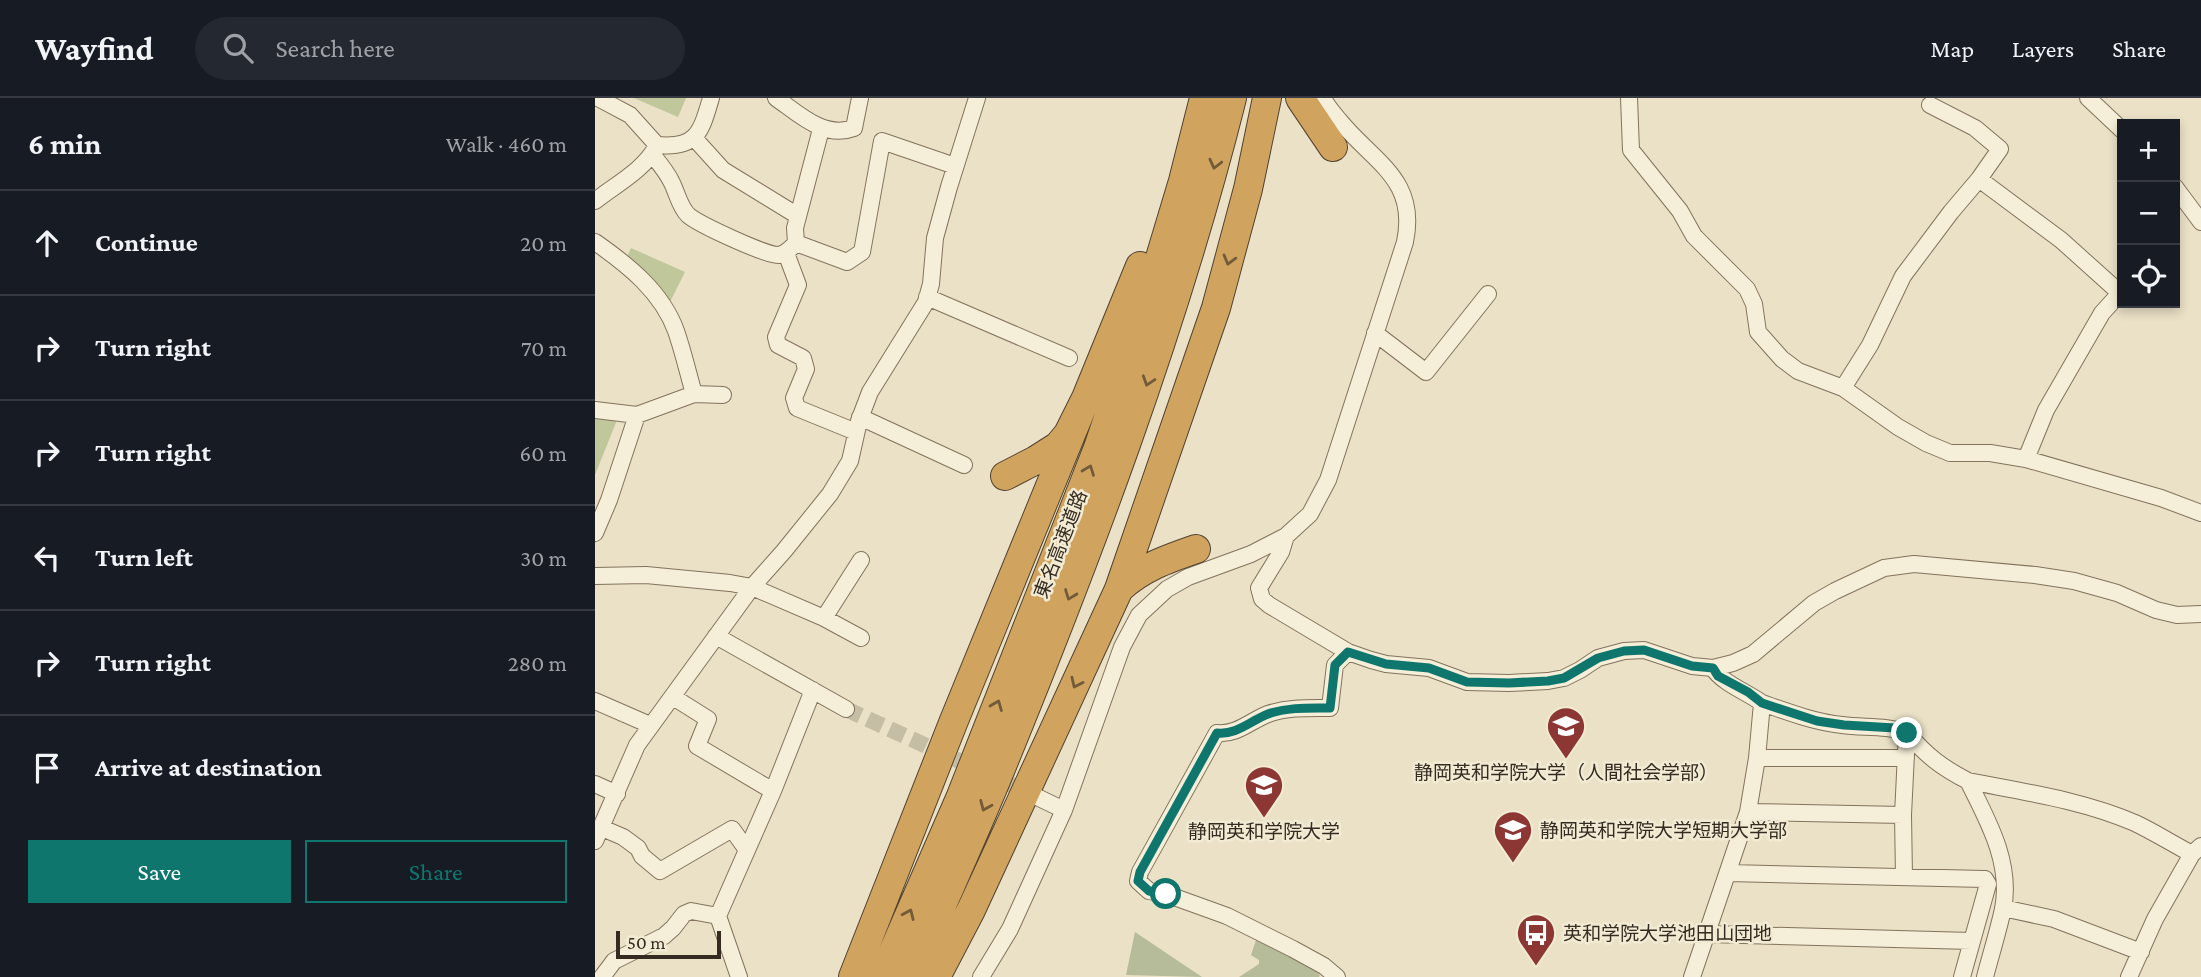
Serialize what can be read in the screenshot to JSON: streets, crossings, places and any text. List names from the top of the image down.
{
  "streets": {
    "highway": ["東名高速道路"]
  },
  "places": {
    "school or university": ["静岡英和学院大学（人間社会学部）", "静岡英和学院大学", "静岡英和学院大学短期大学部"],
    "bus stop": ["英和学院大学池田山団地"]
  },
  "scale_bar": "50 m",
  "page": {
    "header": "Wayfind",
    "search": "Search here",
    "nav": ["Map", "Layers", "Share"],
    "heading": ["6 min", "Walk · 460 m"],
    "map_buttons": ["+", "−"],
    "list": [
      ["Continue", "20 m"],
      ["Turn right", "70 m"],
      ["Turn right", "60 m"],
      ["Turn left", "30 m"],
      ["Turn right", "280 m"],
      "Arrive at destination"
    ],
    "buttons": ["Save", "Share"],
    "scale": "50 m"
  }
}
